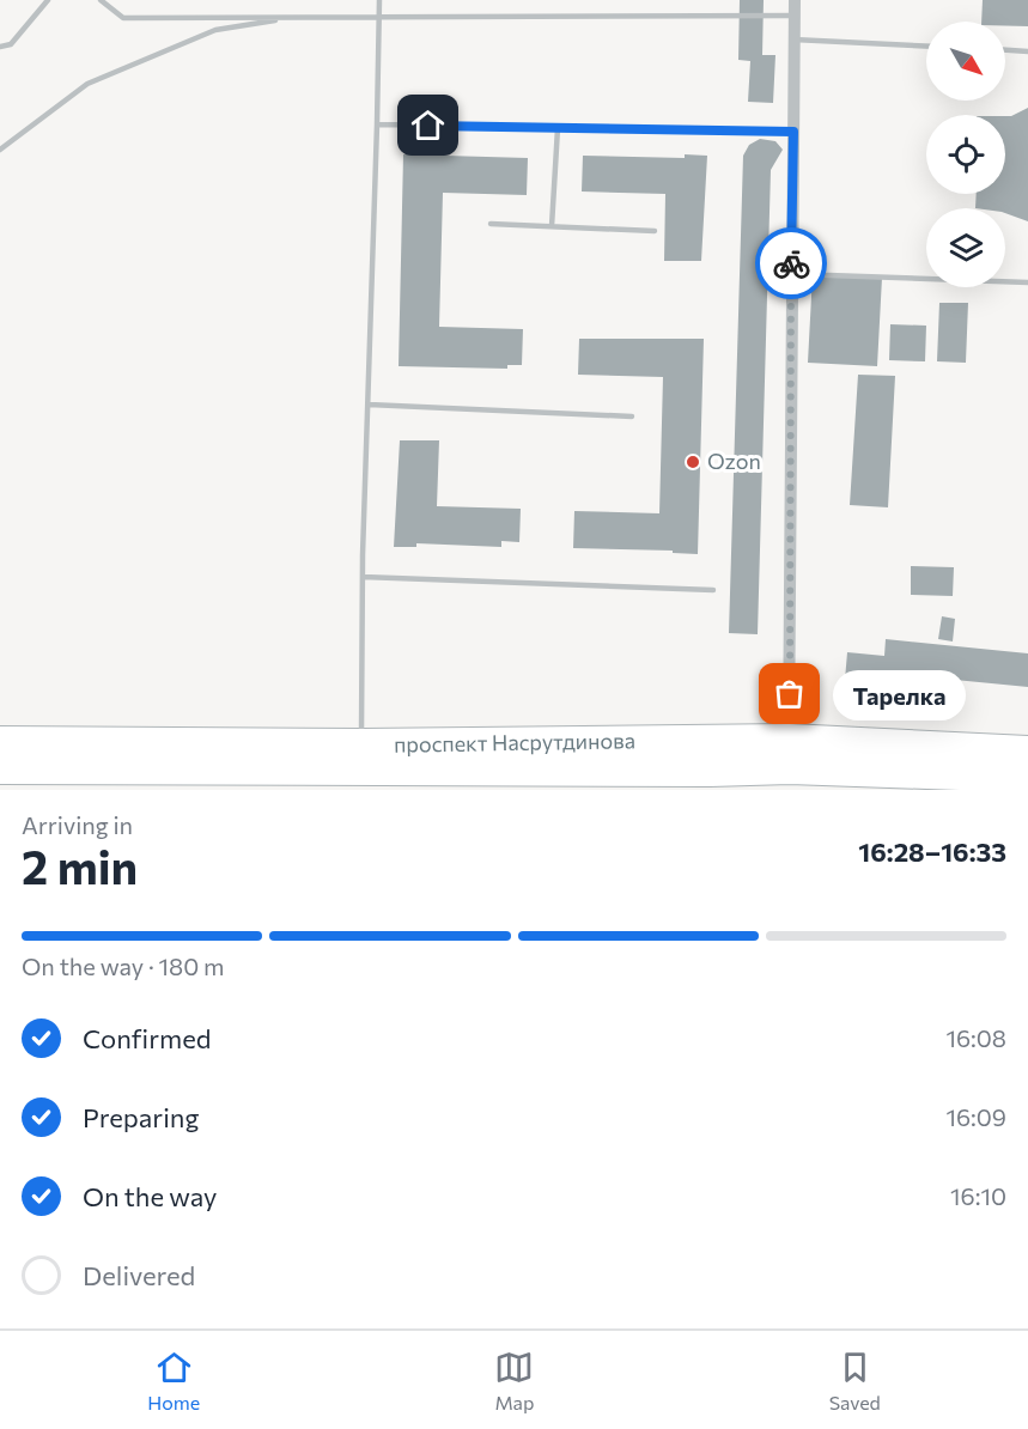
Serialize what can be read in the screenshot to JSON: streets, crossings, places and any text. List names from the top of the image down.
{
  "streets": {
    "main road": ["проспект Насрутдинова"]
  },
  "places": ["Ozon", "Тарелка"],
  "north": "bottom right",
  "page": {
    "bubble": "Тарелка",
    "heading": ["2 min", "Arriving in", "16:28–16:33"],
    "bar": "On the way · 180 m",
    "list": [
      ["Confirmed", "16:08"],
      ["Preparing", "16:09"],
      ["On the way", "16:10"],
      "Delivered"
    ],
    "tabs": ["Home", "Map", "Saved"]
  }
}
